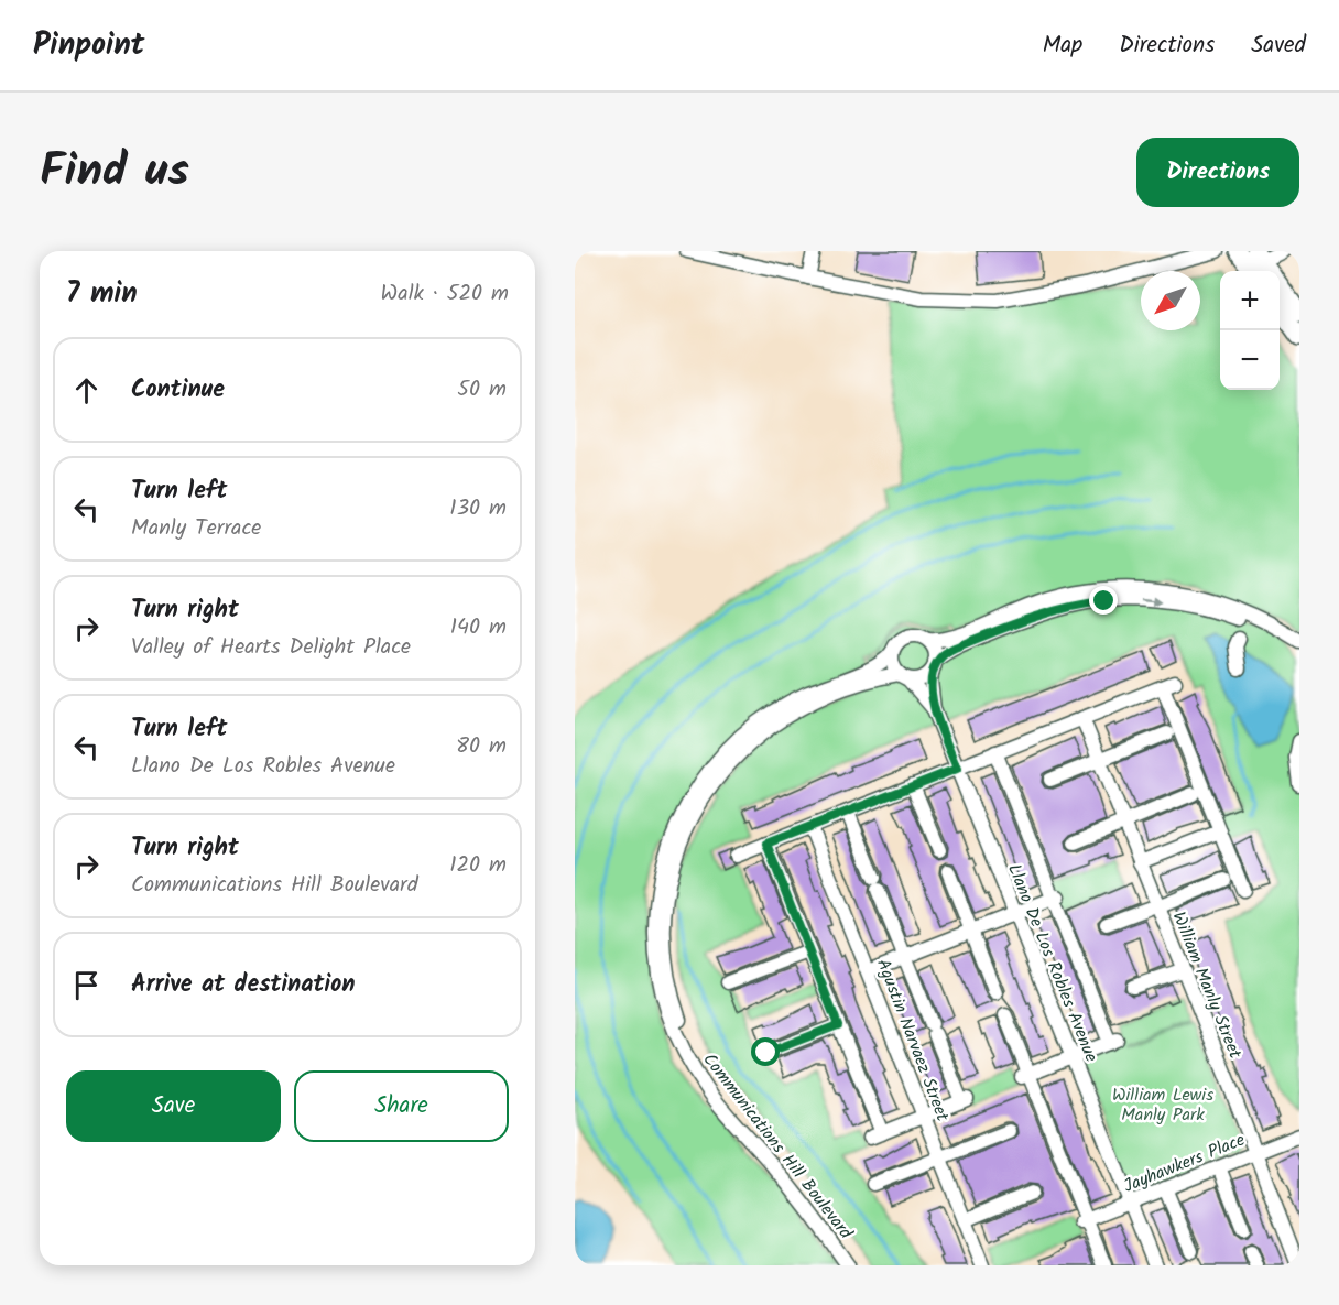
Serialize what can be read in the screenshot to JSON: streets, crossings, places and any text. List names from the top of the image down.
{
  "streets": {
    "street": [
      "Llano De Los Robles Avenue",
      "William Manly Street",
      "Agustin Narvaez Street",
      "Communications Hill Boulevard",
      "Jayhawkers Place"
    ]
  },
  "crossings": [
    ["Llano De Los Robles Avenue", "Communications Hill Boulevard"],
    ["Llano De Los Robles Avenue", "Jayhawkers Place"],
    ["William Manly Street", "Jayhawkers Place"]
  ],
  "parks": ["William Lewis Manly Park"],
  "north": "bottom left",
  "page": {
    "header": "Pinpoint",
    "nav": ["Map", "Directions", "Saved"],
    "title": "Find us",
    "buttons": [
      "Directions",
      ["Save", "Share"]
    ],
    "heading": ["7 min", "Walk · 520 m"],
    "map_buttons": ["+", "−"],
    "list": [
      ["Continue", "50 m"],
      ["Turn left", "Manly Terrace", "130 m"],
      ["Turn right", "Valley of Hearts Delight Place", "140 m"],
      ["Turn left", "Llano De Los Robles Avenue", "80 m"],
      ["Turn right", "Communications Hill Boulevard", "120 m"],
      "Arrive at destination"
    ]
  }
}
